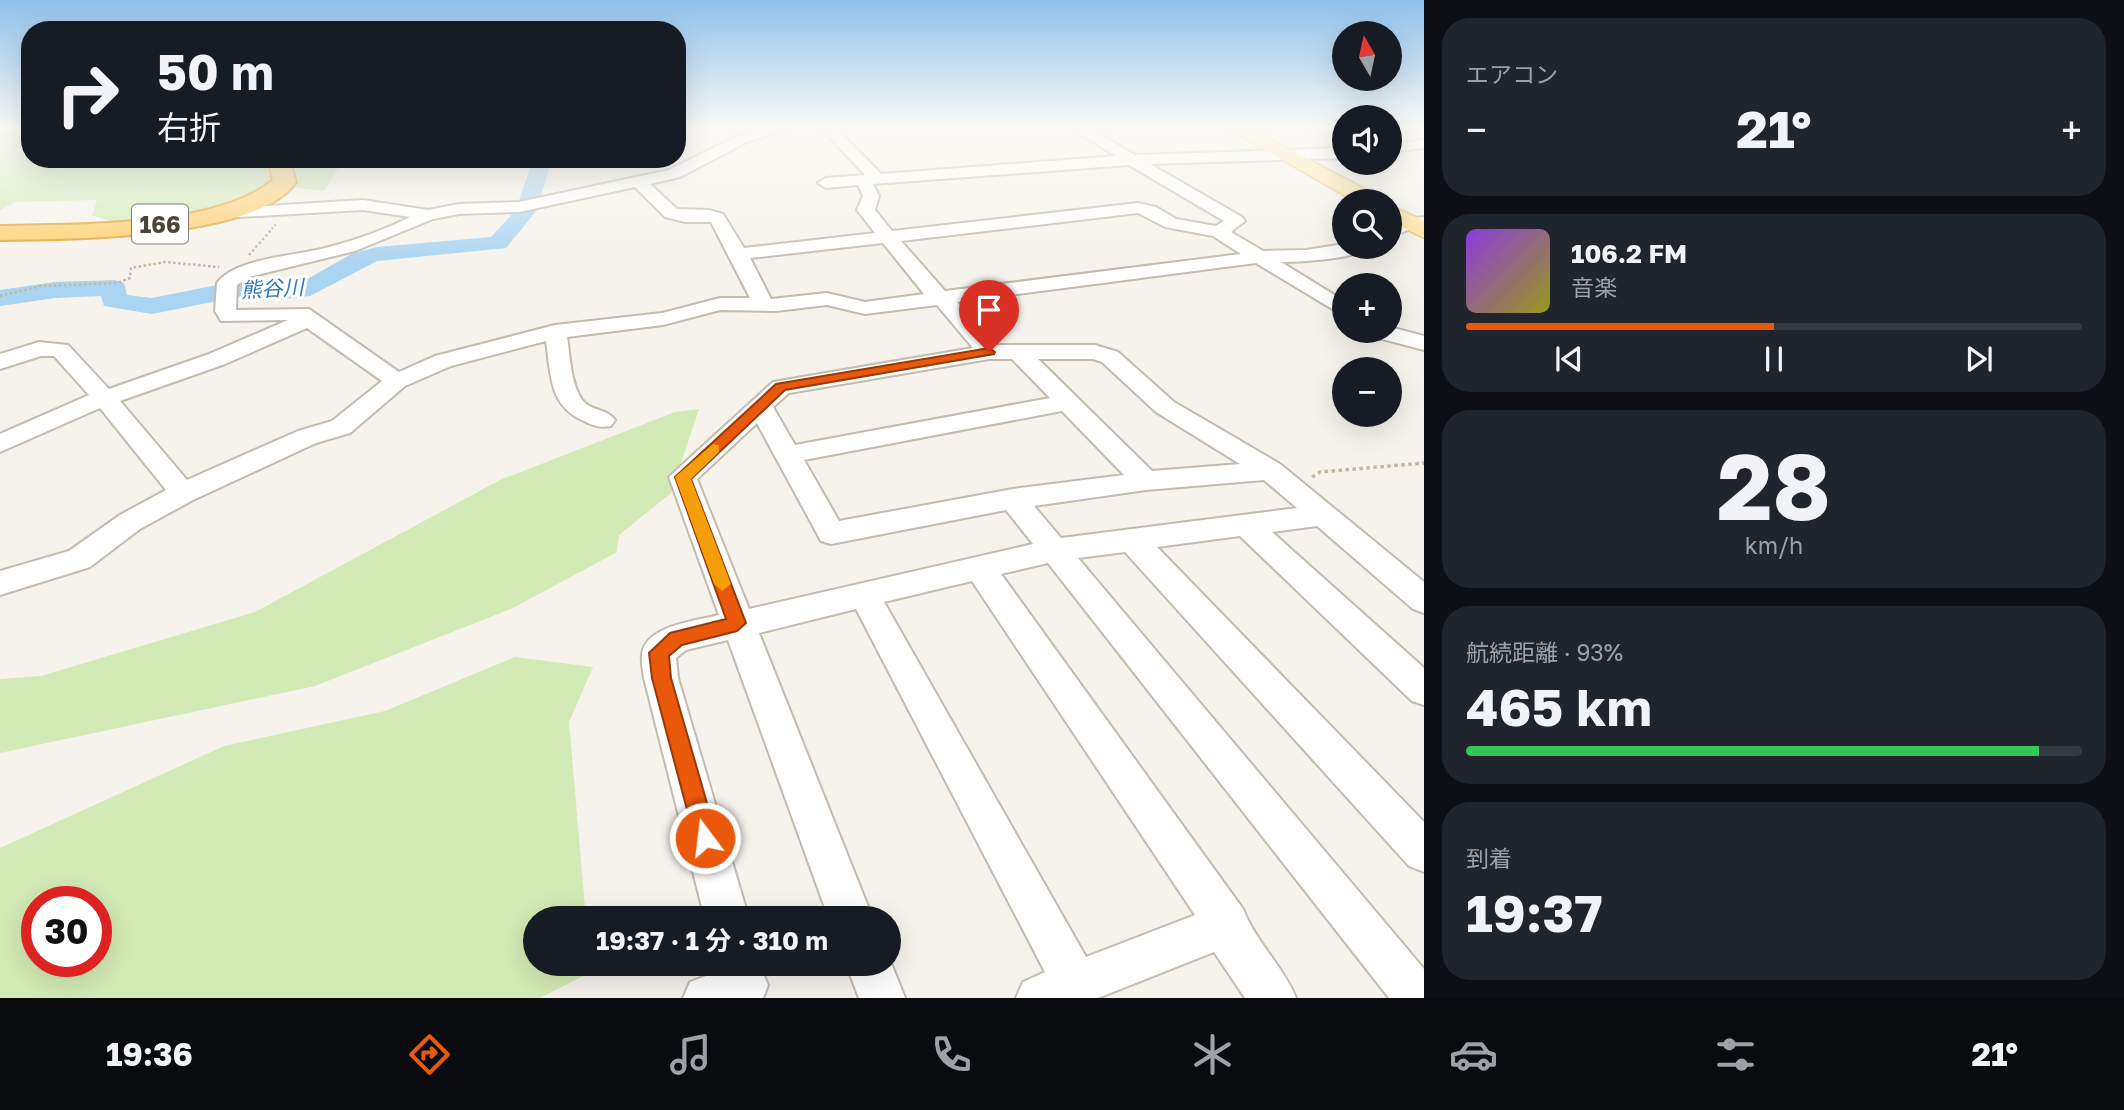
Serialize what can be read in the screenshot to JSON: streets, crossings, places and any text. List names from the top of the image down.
{
  "streets": {
    "highway": ["166"]
  },
  "water": ["熊谷川"],
  "north": "top",
  "page": {
    "tile": [
      "エアコン",
      ["28", "km/h"],
      ["航続距離 · 93%", "465 km"],
      ["到着", "19:37"]
    ],
    "map_buttons": ["+", "−"],
    "turn": ["50 m", "右折"],
    "heat": ["−", "21°", "+"],
    "song": ["106.2 FM", "音楽"],
    "limit": "30",
    "trip": "19:37 · 1 分 · 310 m",
    "tabs": ["19:36", "21°"]
  }
}
